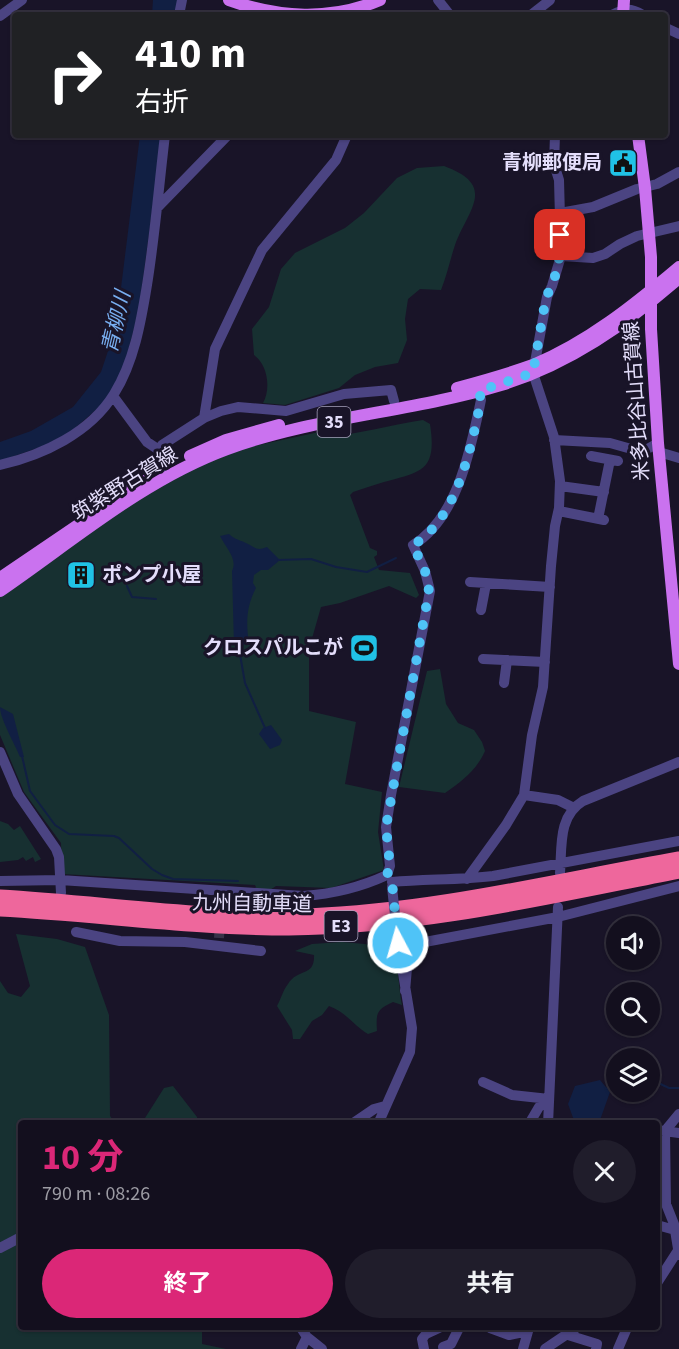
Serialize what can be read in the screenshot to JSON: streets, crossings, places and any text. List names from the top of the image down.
{
  "streets": {
    "highway": ["九州自動車道", "E3"],
    "main road": ["米多比谷山古賀線", "35", "筑紫野古賀線"]
  },
  "crossings": [
    ["米多比谷山古賀線", "筑紫野古賀線"]
  ],
  "water": ["青柳川"],
  "places": {
    "public building": ["青柳郵便局"],
    "building": ["ポンプ小屋"],
    "sports": ["クロスパルこが"]
  },
  "page": {
    "turn": ["410 m", "右折"],
    "heading": ["10 分", "790 m · 08:26"],
    "buttons": ["終了", "共有"]
  }
}
